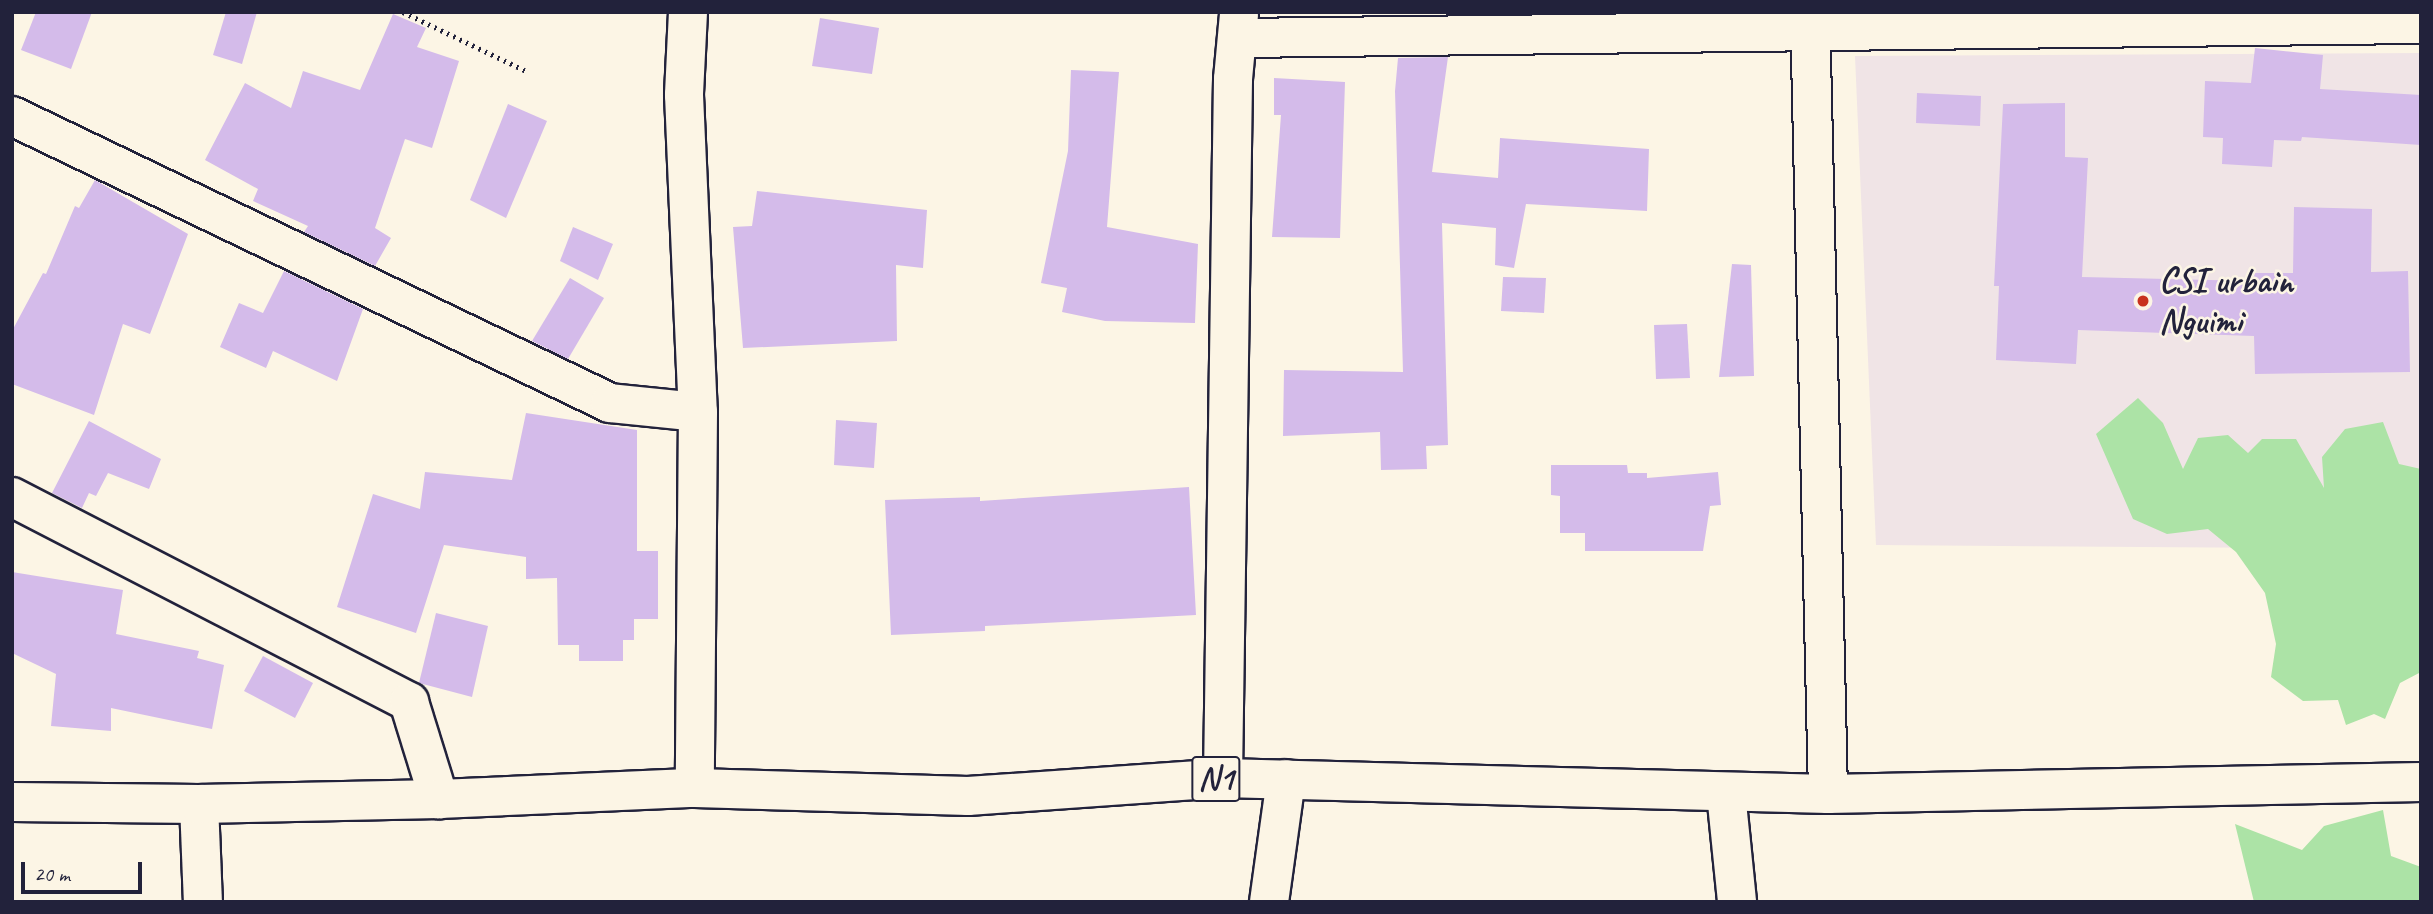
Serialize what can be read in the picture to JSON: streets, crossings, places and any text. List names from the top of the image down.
{
  "streets": {
    "main road": ["N1"]
  },
  "places": ["CSI urbain Nguimi"],
  "scale_bar": "20 m"
}
